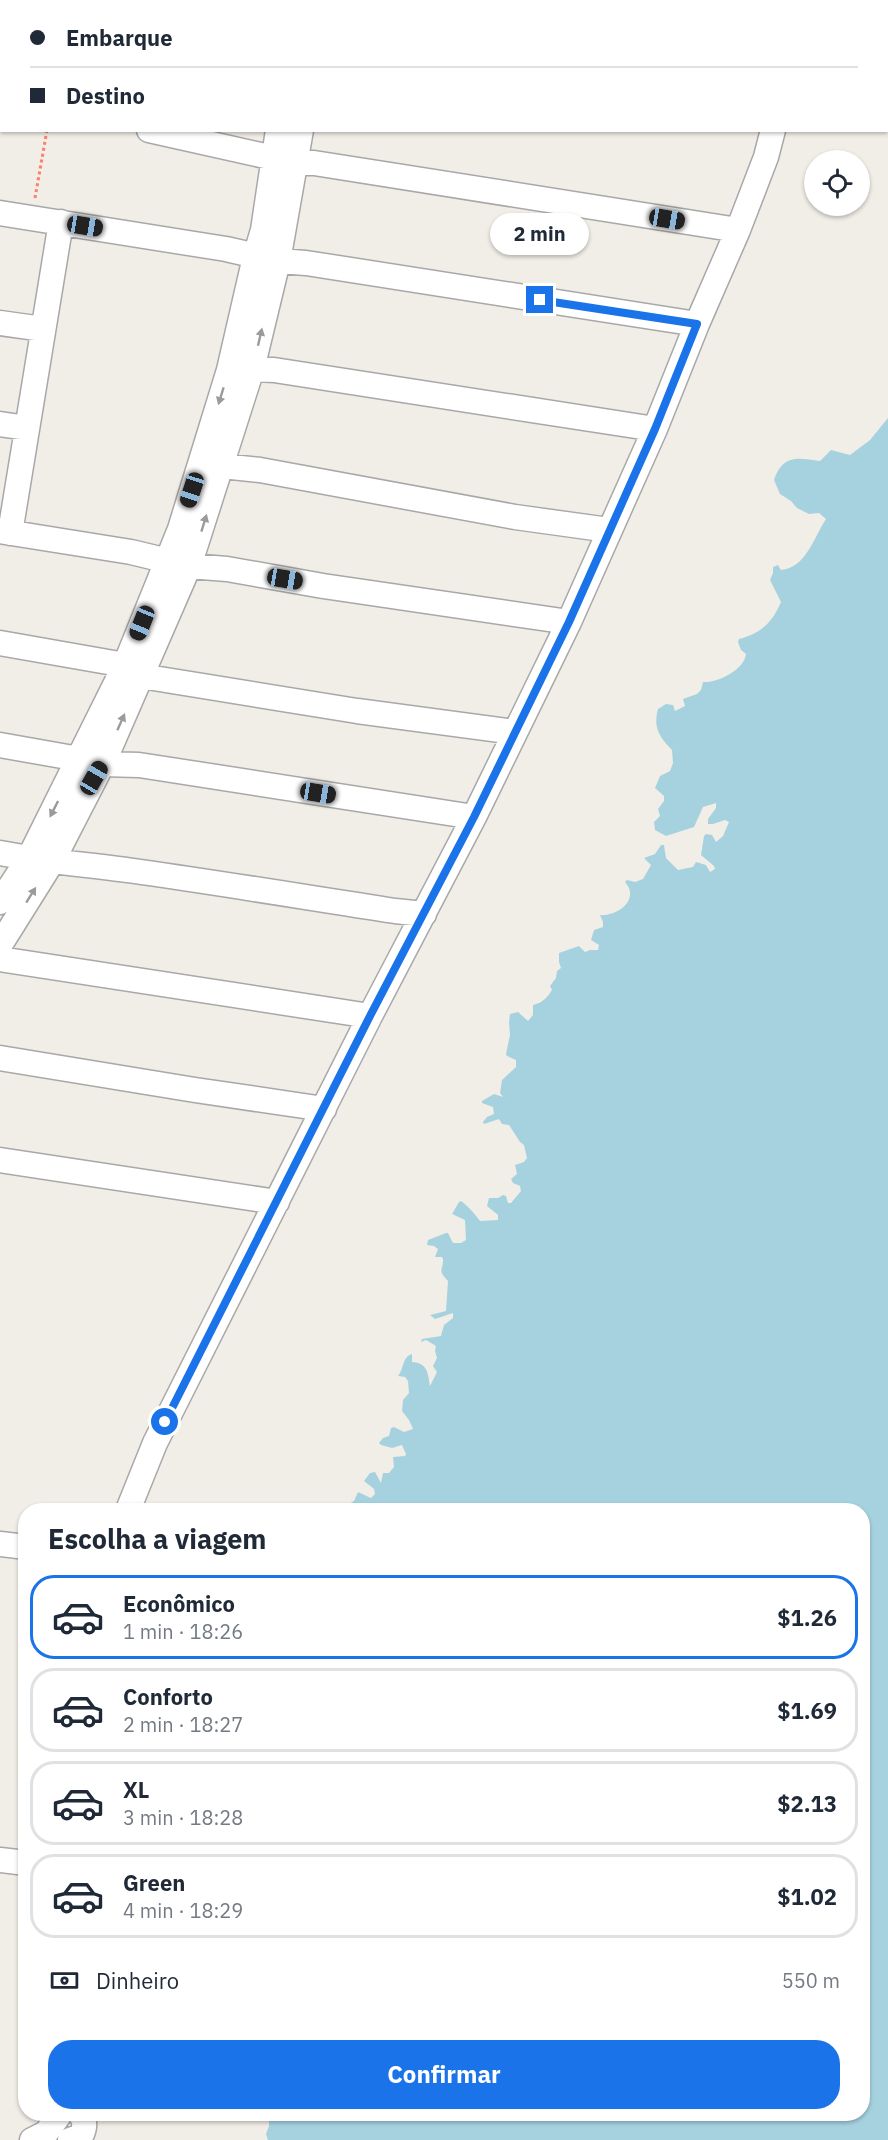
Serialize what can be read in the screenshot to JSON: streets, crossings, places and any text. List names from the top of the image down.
{
  "page": {
    "banner": ["Embarque", "Destino"],
    "bubble": "2 min",
    "heading": "Escolha a viagem",
    "list": [
      {
        "name": "Econômico",
        "note": "1 min · 18:26",
        "value": "$1.26"
      },
      {
        "name": "Conforto",
        "note": "2 min · 18:27",
        "value": "$1.69"
      },
      {
        "name": "XL",
        "note": "3 min · 18:28",
        "value": "$2.13"
      },
      {
        "name": "Green",
        "note": "4 min · 18:29",
        "value": "$1.02"
      }
    ],
    "pay": ["Dinheiro", "550 m"],
    "buttons": "Confirmar"
  }
}
